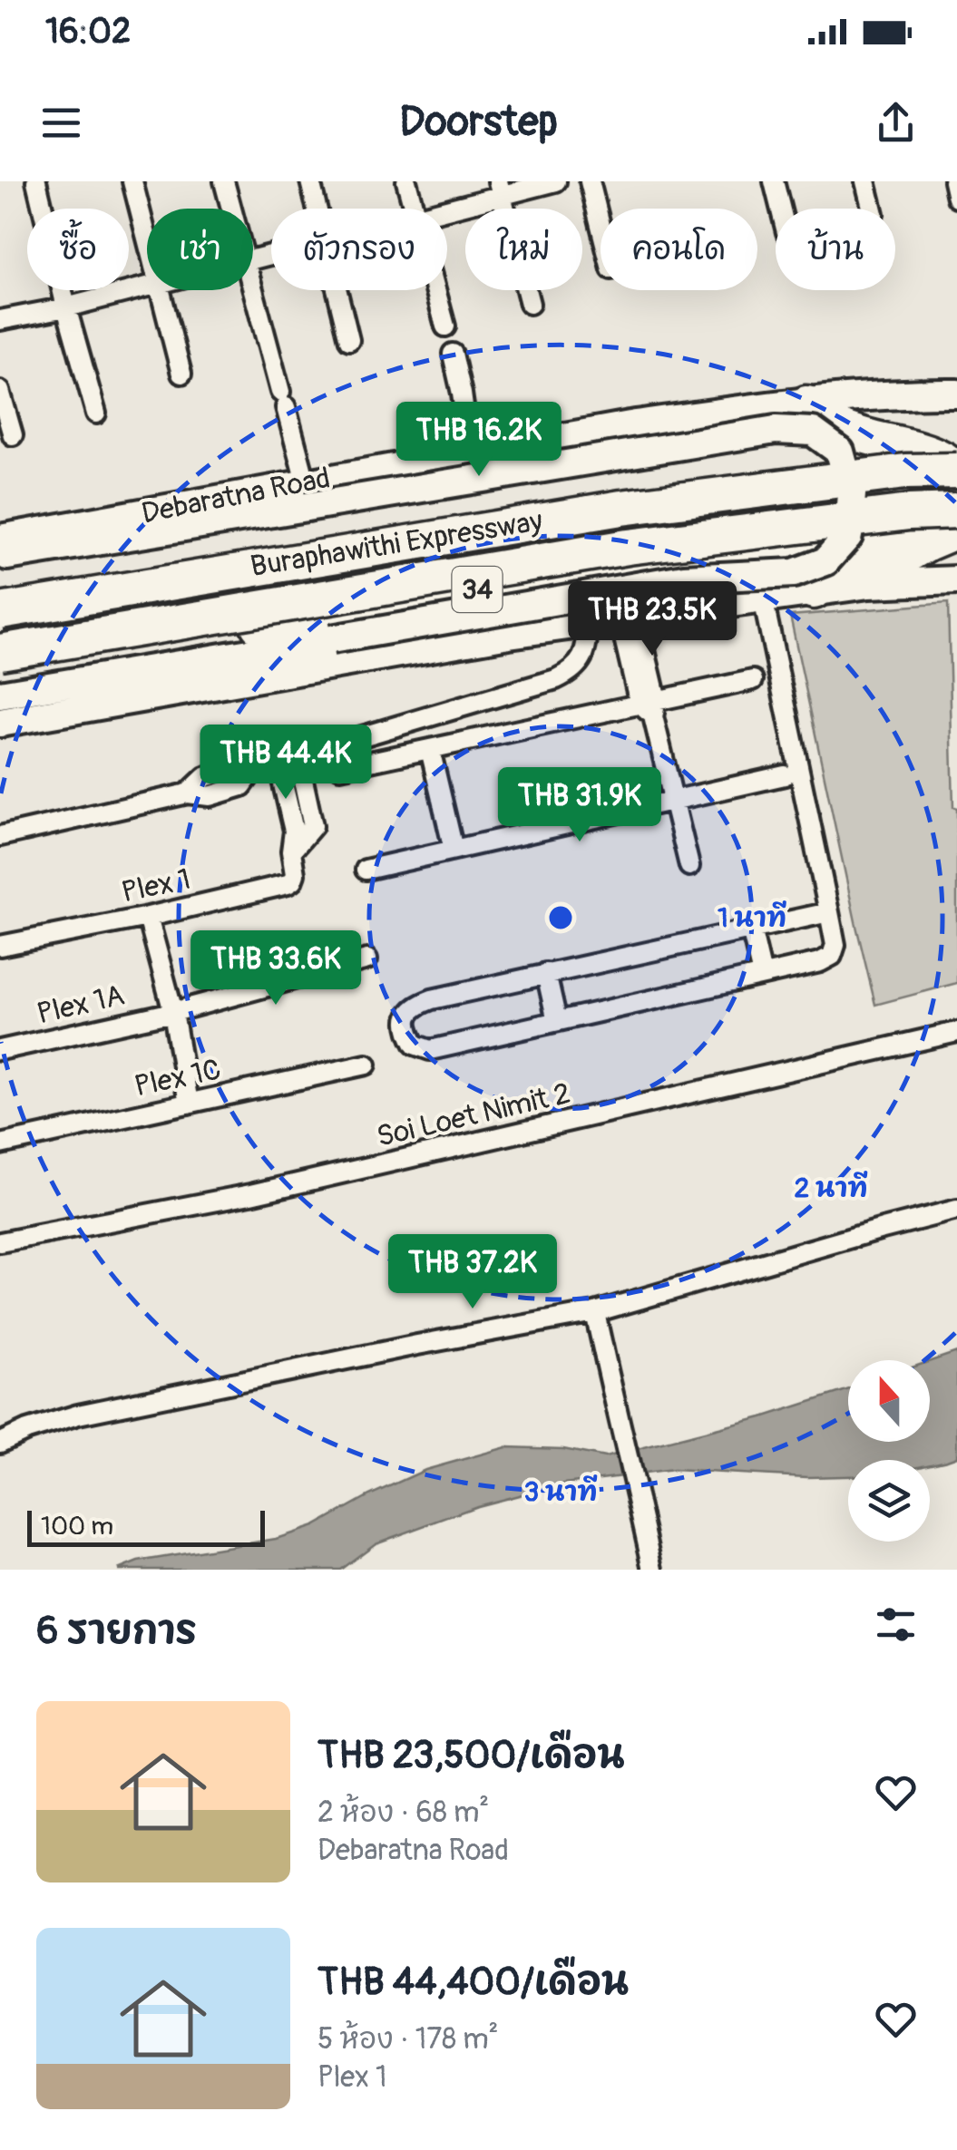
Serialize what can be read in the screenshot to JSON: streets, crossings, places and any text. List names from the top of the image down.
{
  "streets": {
    "highway": ["Buraphawithi Expressway", "34"],
    "main road": ["Debaratna Road"],
    "street": [
      "Plex 1",
      "Plex 1A",
      "Plex 1C",
      "Soi Loet Nimit 2"
    ]
  },
  "crossings": [
    ["Buraphawithi Expressway", "34"]
  ],
  "scale_bar": "100 m",
  "north": "top",
  "page": {
    "status": "16:02",
    "header": "Doorstep",
    "chip": [
      "ซื้อ",
      "เช่า",
      "ตัวกรอง",
      "ใหม่",
      "คอนโด",
      "บ้าน"
    ],
    "price": [
      "THB 16.2K",
      "THB 23.5K",
      "THB 44.4K",
      "THB 31.9K",
      "THB 33.6K",
      "THB 37.2K"
    ],
    "scale": "100 m",
    "heading": "6 รายการ",
    "list": [
      {
        "name": "THB 23,500/เดือน",
        "note": "2 ห้อง · 68 m² · Debaratna Road"
      },
      {
        "name": "THB 44,400/เดือน",
        "note": "5 ห้อง · 178 m² · Plex 1"
      }
    ]
  },
  "rings": ["1 นาที", "2 นาที", "3 นาที"]
}
